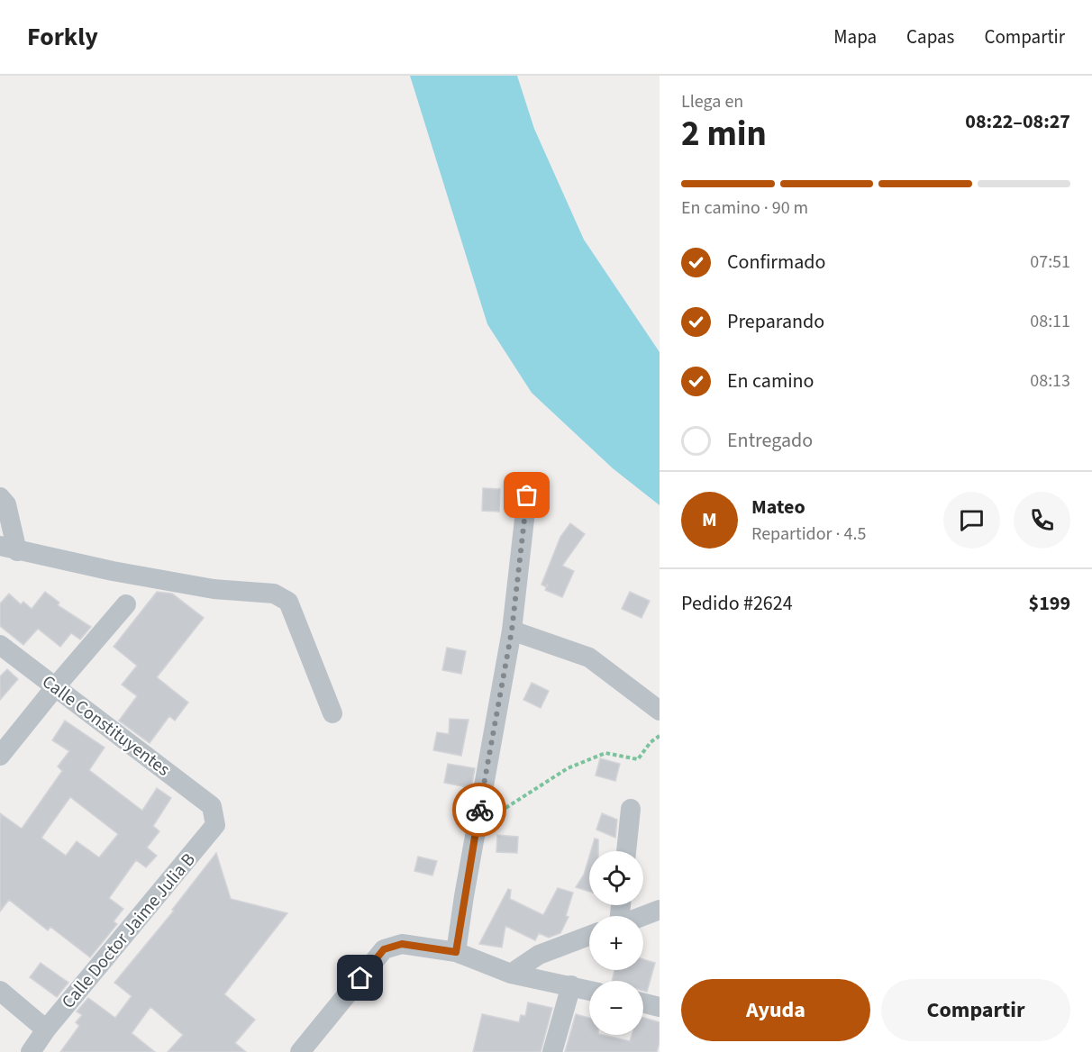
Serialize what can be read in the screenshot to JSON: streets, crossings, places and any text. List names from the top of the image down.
{
  "streets": {
    "street": ["Calle Constituyentes", "Calle Doctor Jaime Julia B"]
  },
  "crossings": [
    ["Calle Constituyentes", "Calle Doctor Jaime Julia B"]
  ],
  "page": {
    "header": "Forkly",
    "nav": ["Mapa", "Capas", "Compartir"],
    "heading": ["2 min", "Llega en", "08:22–08:27"],
    "panel": [
      "Mateo",
      "Repartidor · 4.5",
      "Pedido #2624",
      "$199"
    ],
    "bar": "En camino · 90 m",
    "list": [
      ["Confirmado", "07:51"],
      ["Preparando", "08:11"],
      ["En camino", "08:13"],
      "Entregado"
    ],
    "round": "M",
    "map_buttons": ["+", "−"],
    "buttons": ["Ayuda", "Compartir"]
  }
}
